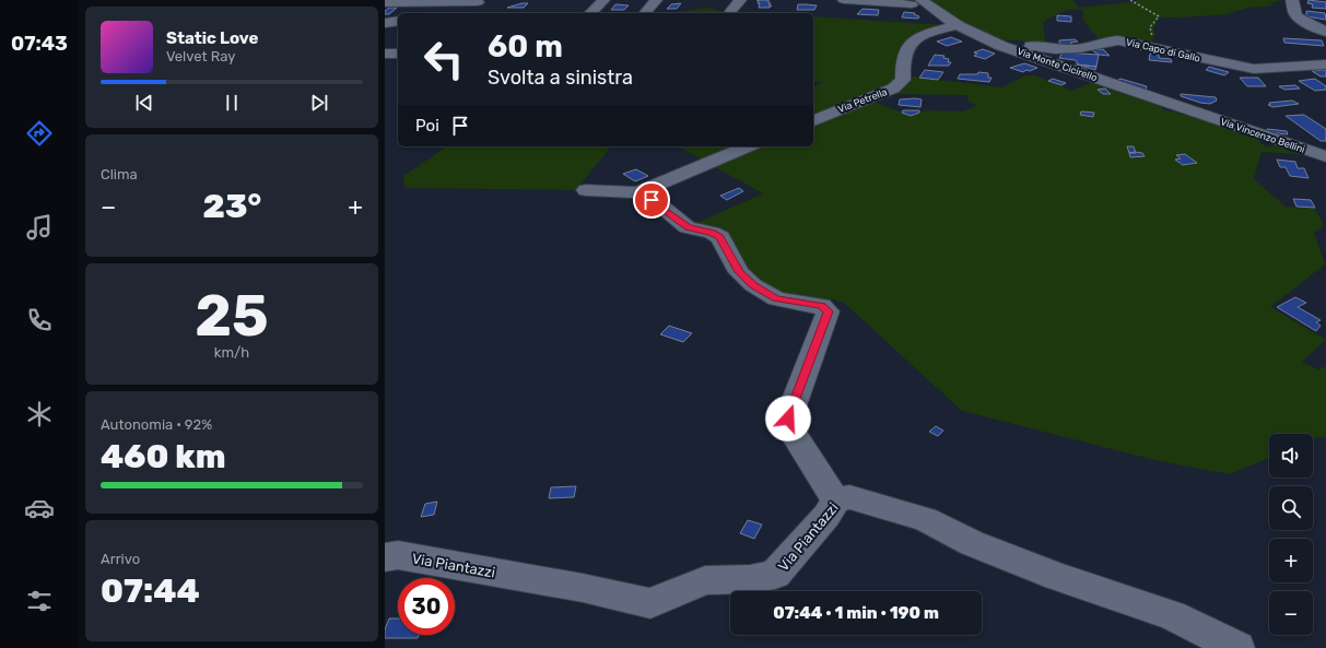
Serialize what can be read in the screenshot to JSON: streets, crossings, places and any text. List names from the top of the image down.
{
  "streets": {
    "street": [
      "Via Capo di Gallo",
      "Via Monte Cicirello",
      "Via Petrella",
      "Via Vincenzo Bellini",
      "Via Piantazzi"
    ]
  },
  "crossings": [
    ["Via Capo di Gallo", "Via Monte Cicirello"],
    ["Via Monte Cicirello", "Via Petrella"],
    ["Via Monte Cicirello", "Via Vincenzo Bellini"]
  ],
  "page": {
    "tabs": "07:43",
    "turn": ["60 m", "Svolta a sinistra"],
    "song": ["Static Love", "Velvet Ray"],
    "then": "Poi",
    "tile": [
      "Clima",
      ["25", "km/h"],
      ["Autonomia · 92%", "460 km"],
      ["Arrivo", "07:44"]
    ],
    "heat": ["−", "23°", "+"],
    "map_buttons": ["+", "−"],
    "limit": "30",
    "trip": "07:44 · 1 min · 190 m"
  }
}
